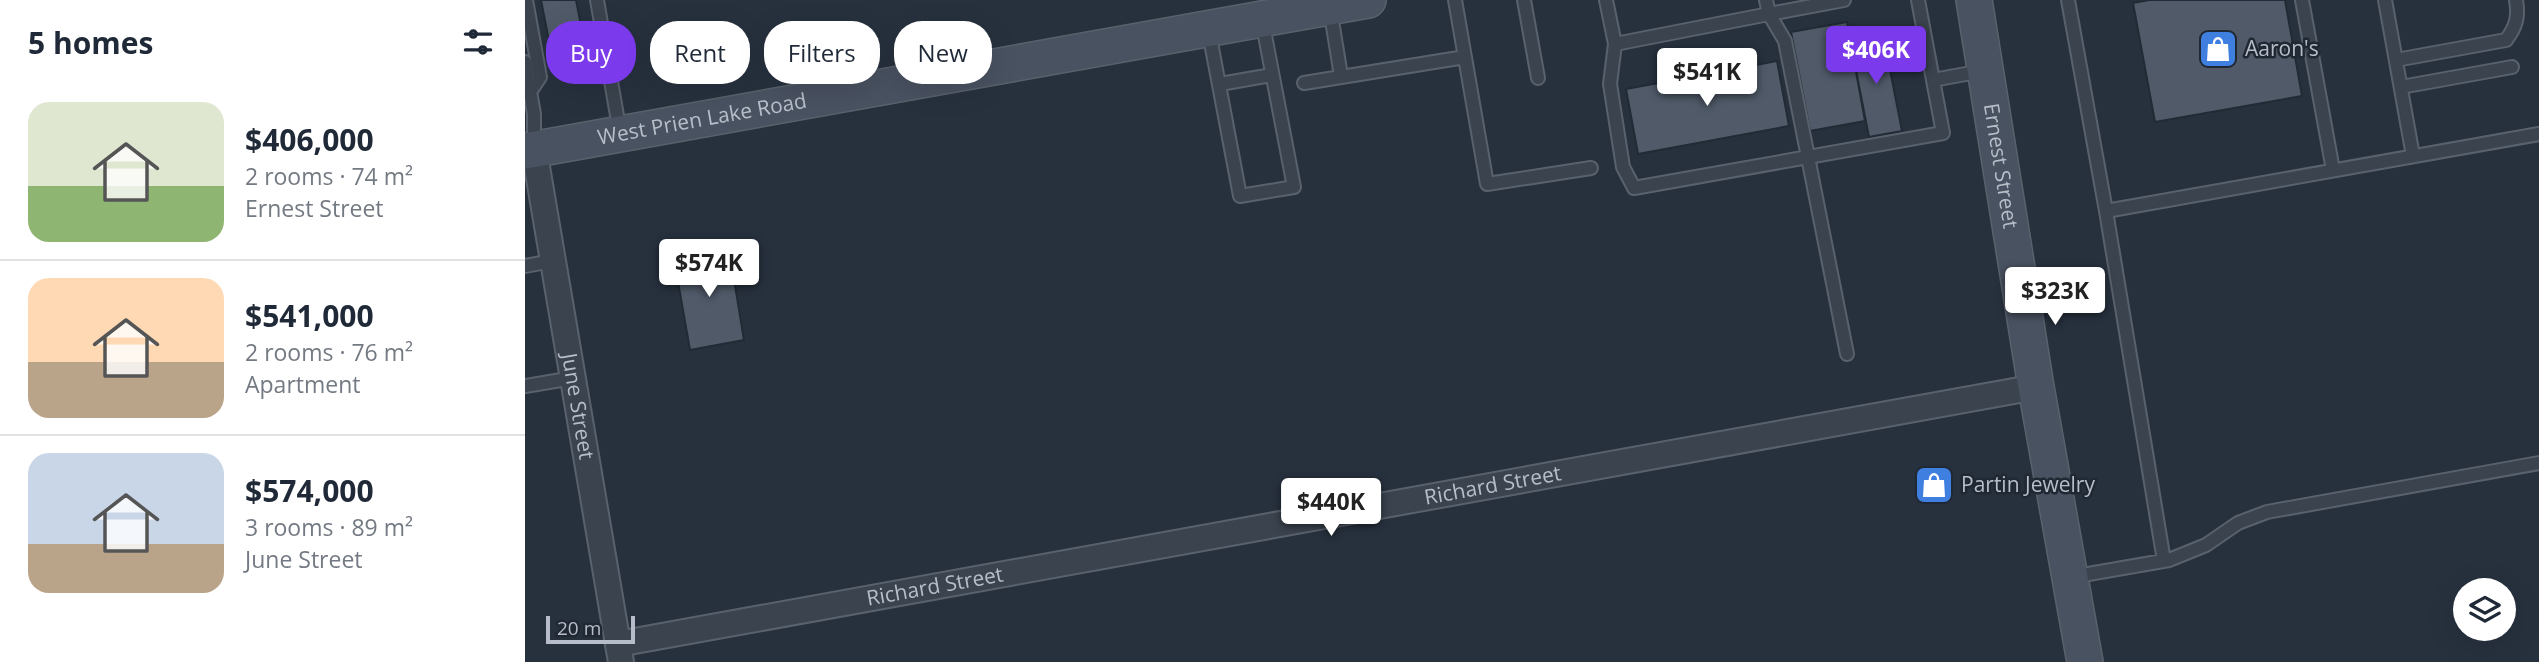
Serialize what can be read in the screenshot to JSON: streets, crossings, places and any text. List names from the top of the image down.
{
  "streets": {
    "street": [
      "West Prien Lake Road",
      "Ernest Street",
      "June Street",
      "Richard Street"
    ]
  },
  "crossings": [
    ["West Prien Lake Road", "June Street"],
    ["Ernest Street", "Richard Street"],
    ["June Street", "Richard Street"]
  ],
  "places": {
    "shop": ["Aaron's", "Partin Jewelry"]
  },
  "scale_bar": "20 m",
  "page": {
    "heading": "5 homes",
    "chip": [
      "Buy",
      "Rent",
      "Filters",
      "New"
    ],
    "price": [
      "$406K",
      "$541K",
      "$574K",
      "$323K",
      "$440K"
    ],
    "list": [
      {
        "name": "$406,000",
        "note": "2 rooms · 74 m² · Ernest Street"
      },
      {
        "name": "$541,000",
        "note": "2 rooms · 76 m² · Apartment"
      },
      {
        "name": "$574,000",
        "note": "3 rooms · 89 m² · June Street"
      }
    ],
    "scale": "20 m"
  }
}
